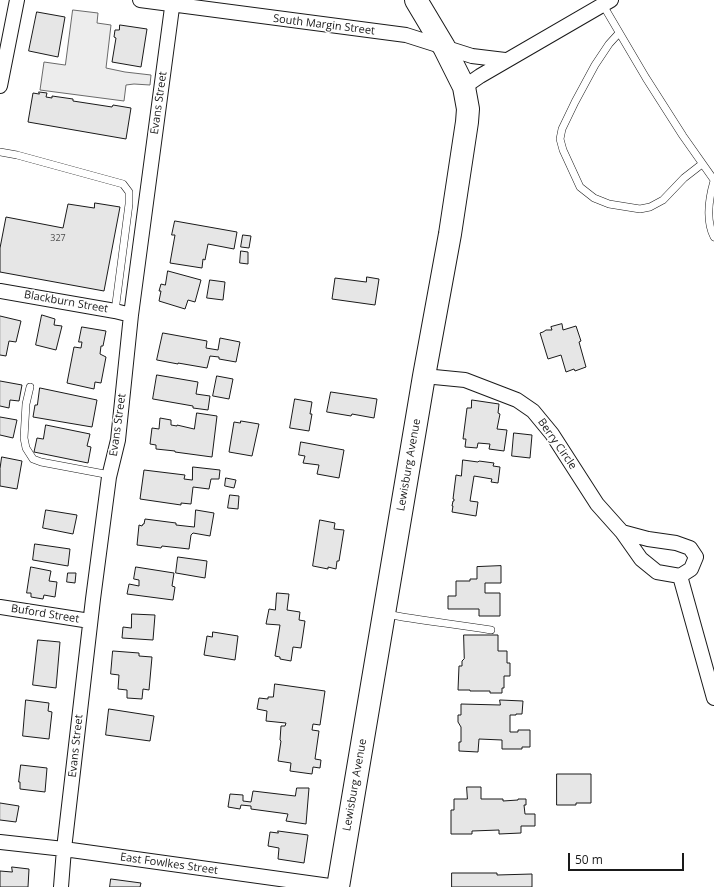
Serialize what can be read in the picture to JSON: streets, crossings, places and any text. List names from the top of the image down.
{
  "streets": {
    "main road": ["Lewisburg Avenue"],
    "street": [
      "South Margin Street",
      "Evans Street",
      "Blackburn Street",
      "Berry Circle",
      "Buford Street",
      "East Fowlkes Street"
    ]
  },
  "crossings": [
    ["South Margin Street", "Evans Street"],
    ["South Margin Street", "Lewisburg Avenue"],
    ["Evans Street", "Blackburn Street"],
    ["Evans Street", "Buford Street"],
    ["Evans Street", "East Fowlkes Street"],
    ["Berry Circle", "Lewisburg Avenue"],
    ["Lewisburg Avenue", "East Fowlkes Street"]
  ],
  "house_numbers": ["327"],
  "scale_bar": "50 m"
}
